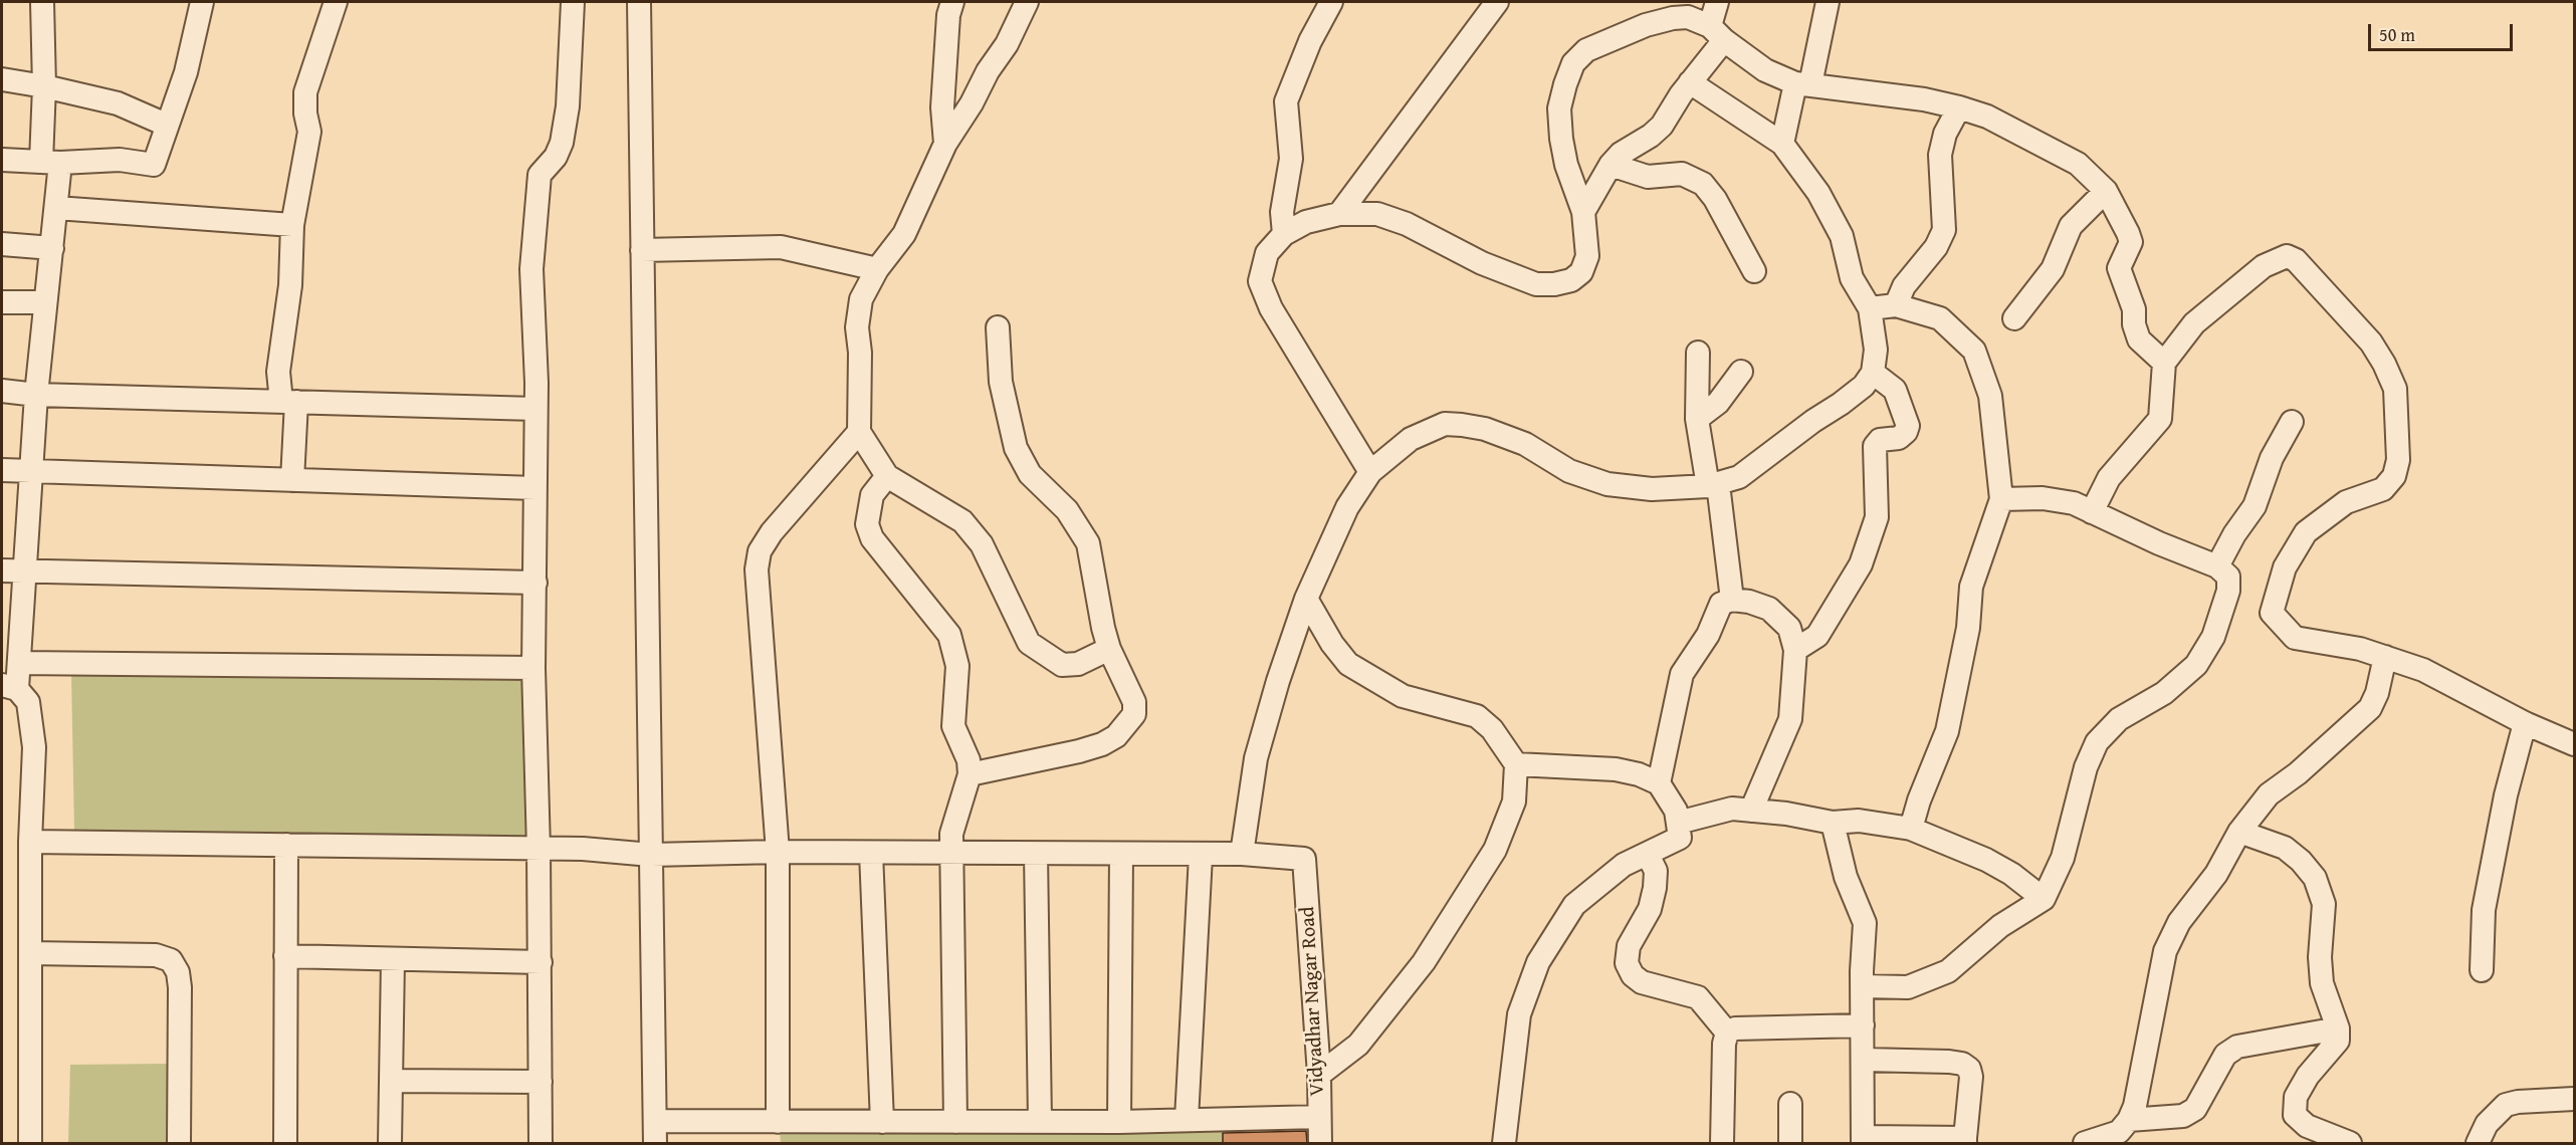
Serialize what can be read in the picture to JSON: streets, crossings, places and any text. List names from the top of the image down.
{
  "streets": {
    "street": ["Vidyadhar Nagar Road"]
  },
  "scale_bar": "50 m"
}
